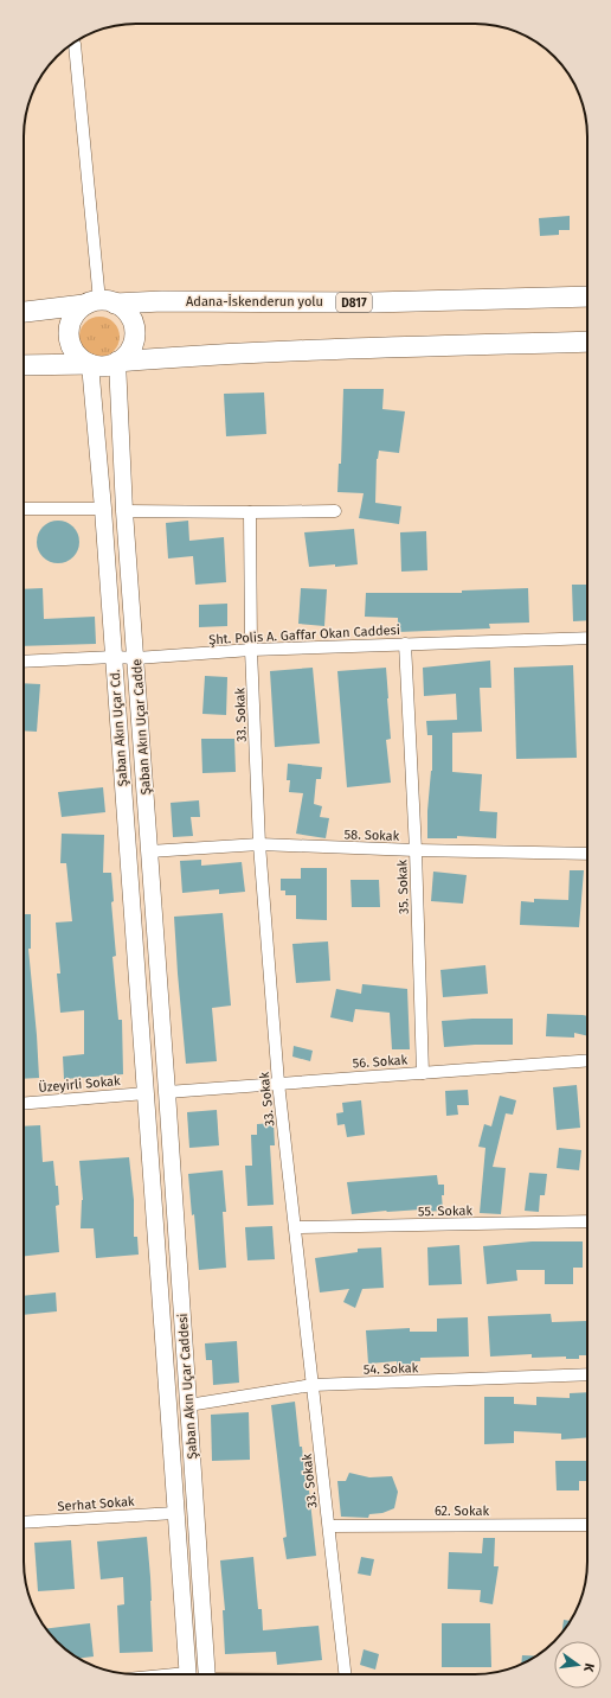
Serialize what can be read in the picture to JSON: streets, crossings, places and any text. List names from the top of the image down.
{
  "streets": {
    "highway": ["Adana-İskenderun yolu", "D817"],
    "main road": ["Şaban Akın Uçar Cadde", "Şaban Akın Uçar Cd.", "Şaban Akın Uçar Caddesi"],
    "street": [
      "Şht. Polis A. Gaffar Okan Caddesi",
      "33. Sokak",
      "58. Sokak",
      "35. Sokak",
      "56. Sokak",
      "Üzeyirli Sokak",
      "55. Sokak",
      "54. Sokak",
      "Serhat Sokak",
      "62. Sokak"
    ]
  },
  "crossings": [
    ["Adana-İskenderun yolu", "D817"],
    ["Adana-İskenderun yolu", "Şaban Akın Uçar Cadde"],
    ["Adana-İskenderun yolu", "Şaban Akın Uçar Cd."],
    ["D817", "Şaban Akın Uçar Cadde"],
    ["D817", "Şaban Akın Uçar Cd."],
    ["Şht. Polis A. Gaffar Okan Caddesi", "33. Sokak"],
    ["Şht. Polis A. Gaffar Okan Caddesi", "Şaban Akın Uçar Cadde"],
    ["Şht. Polis A. Gaffar Okan Caddesi", "Şaban Akın Uçar Cd."],
    ["Şht. Polis A. Gaffar Okan Caddesi", "35. Sokak"],
    ["33. Sokak", "58. Sokak"],
    ["33. Sokak", "56. Sokak"],
    ["33. Sokak", "55. Sokak"],
    ["33. Sokak", "54. Sokak"],
    ["33. Sokak", "62. Sokak"],
    ["Şaban Akın Uçar Cadde", "Şaban Akın Uçar Cd."],
    ["Şaban Akın Uçar Cadde", "58. Sokak"],
    ["Şaban Akın Uçar Cadde", "56. Sokak"],
    ["Şaban Akın Uçar Cadde", "Şaban Akın Uçar Caddesi"],
    ["Şaban Akın Uçar Cd.", "Üzeyirli Sokak"],
    ["Şaban Akın Uçar Cd.", "Şaban Akın Uçar Caddesi"],
    ["58. Sokak", "35. Sokak"],
    ["35. Sokak", "56. Sokak"],
    ["56. Sokak", "Şaban Akın Uçar Caddesi"],
    ["Üzeyirli Sokak", "Şaban Akın Uçar Caddesi"],
    ["54. Sokak", "Şaban Akın Uçar Caddesi"],
    ["Şaban Akın Uçar Caddesi", "Serhat Sokak"]
  ],
  "north": "right"
}
